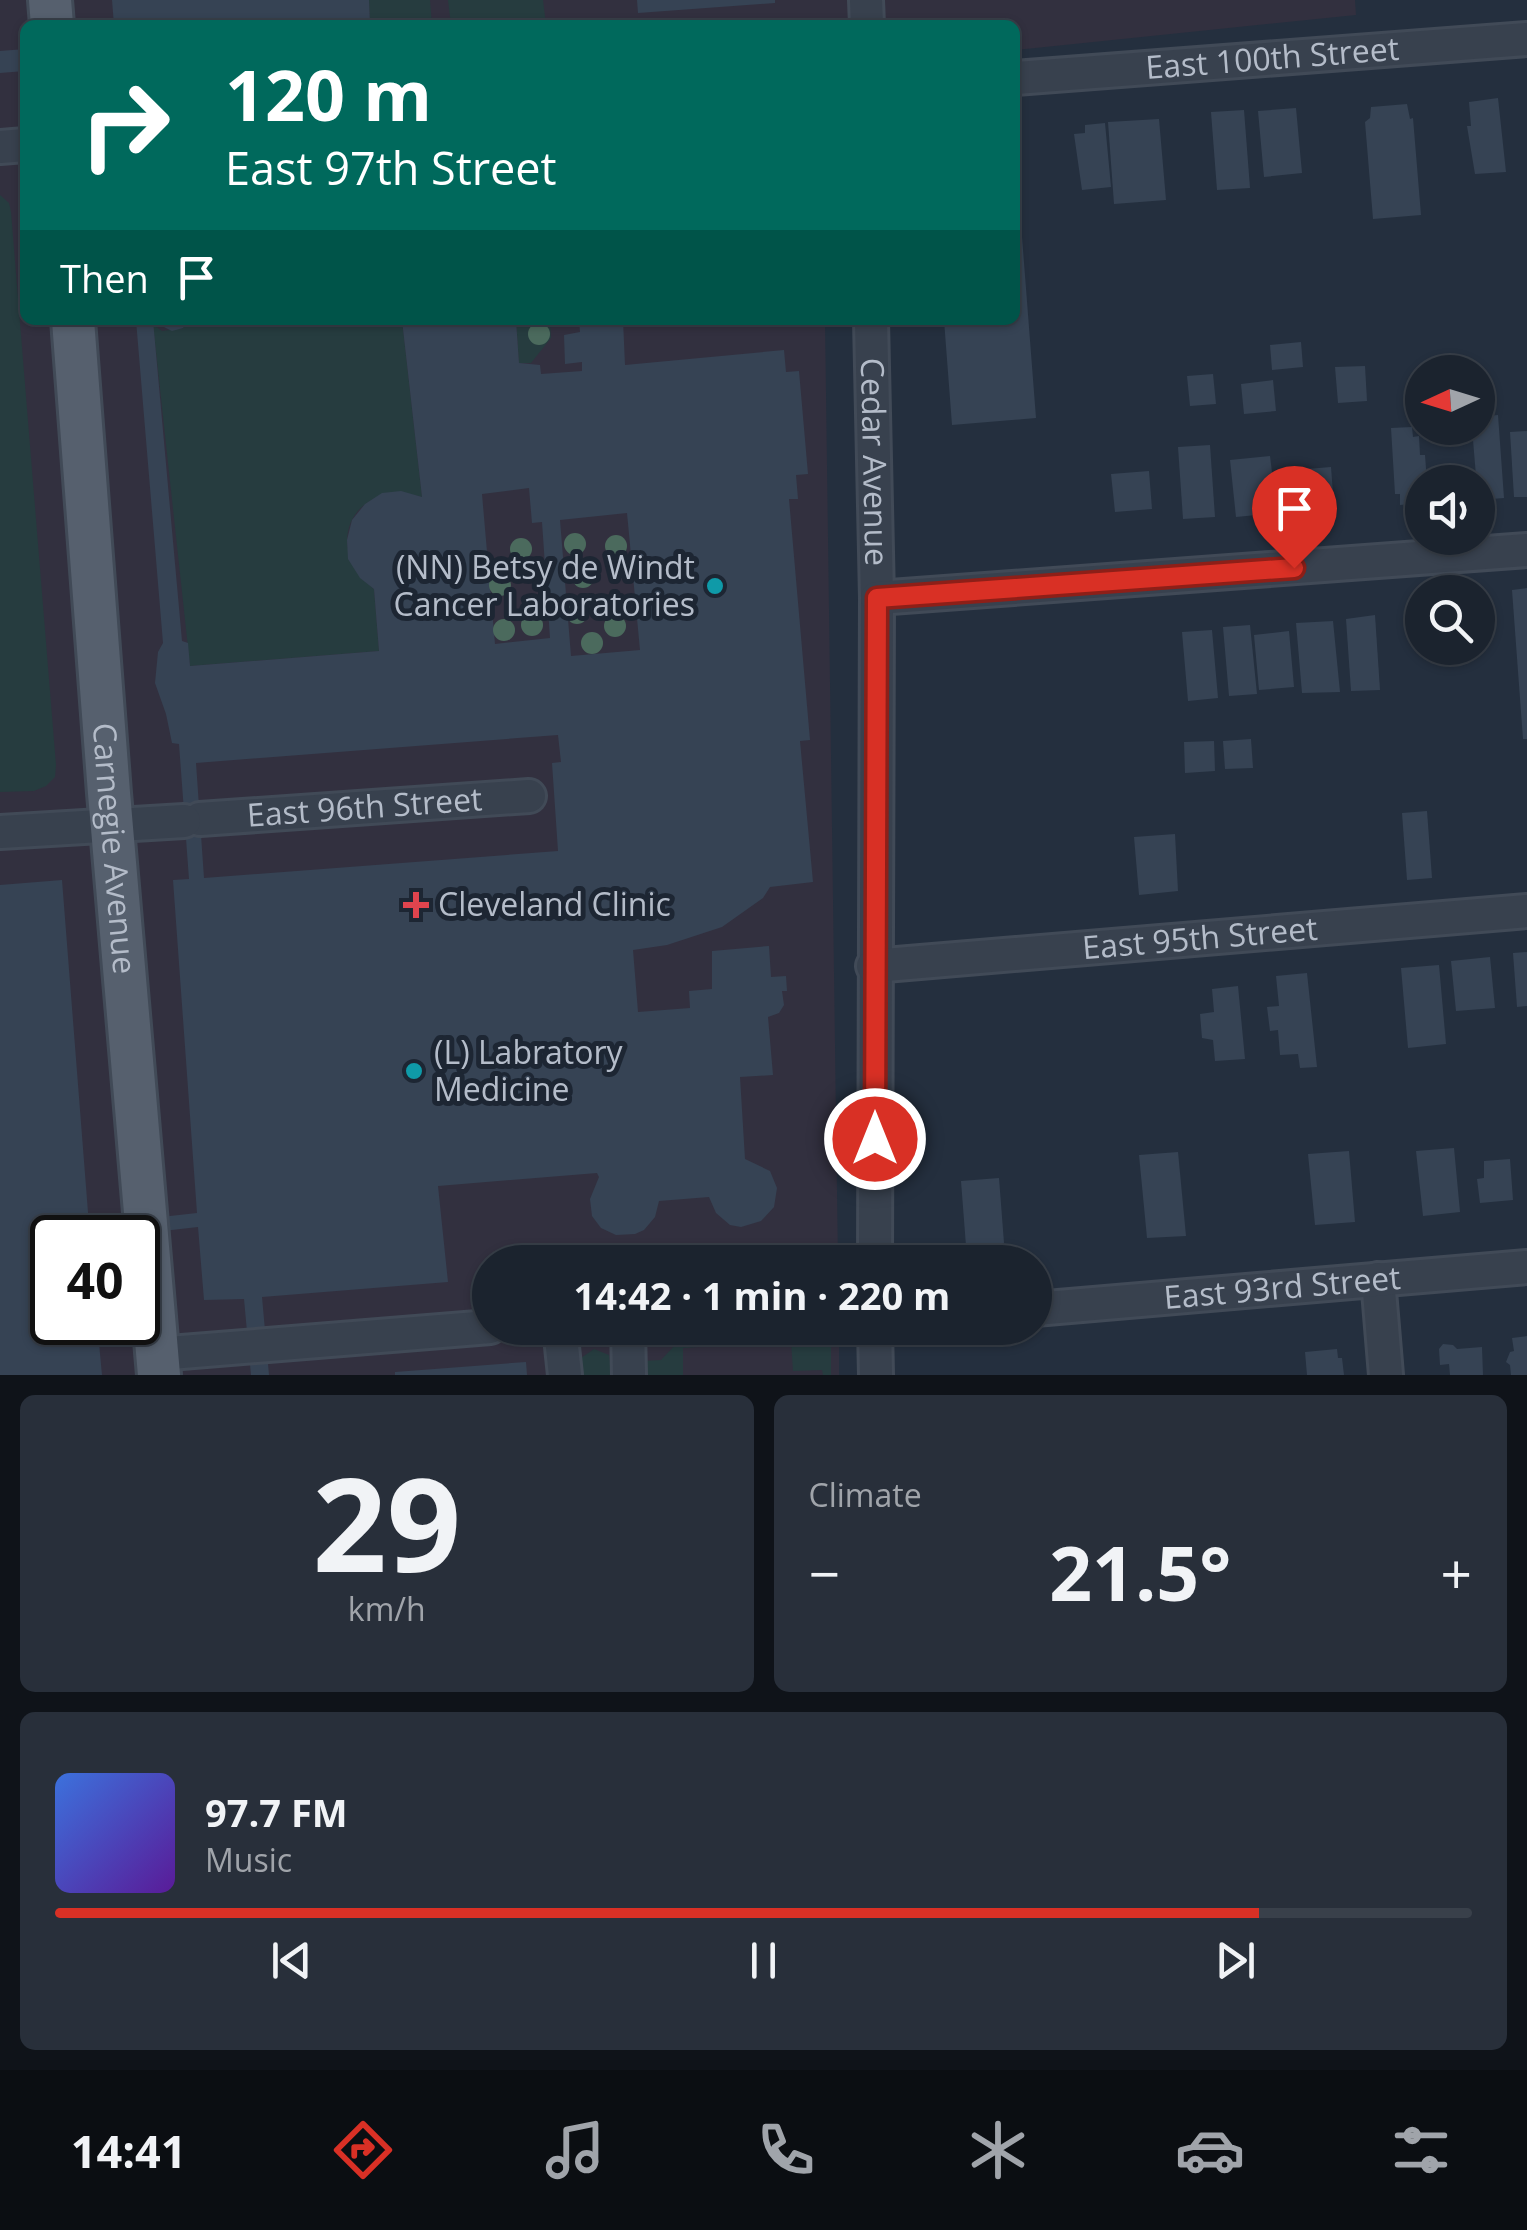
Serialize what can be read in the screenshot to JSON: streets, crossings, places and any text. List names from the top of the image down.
{
  "streets": {
    "main road": ["Carnegie Avenue"],
    "street": [
      "East 100th Street",
      "Cedar Avenue",
      "East 96th Street",
      "East 95th Street",
      "East 93rd Street"
    ]
  },
  "crossings": [
    ["Cedar Avenue", "East 95th Street"],
    ["East 96th Street", "Carnegie Avenue"]
  ],
  "places": {
    "other": ["(NN) Betsy de Windt Cancer Laboratories", "(L) Labratory Medicine"],
    "health": ["Cleveland Clinic"]
  },
  "north": "left",
  "page": {
    "turn": ["120 m", "East 97th Street"],
    "then": "Then",
    "limit": "40",
    "trip": "14:42 · 1 min · 220 m",
    "tile": [
      ["29", "km/h"],
      "Climate"
    ],
    "heat": ["−", "21.5°", "+"],
    "song": ["97.7 FM", "Music"],
    "tabs": "14:41"
  }
}
